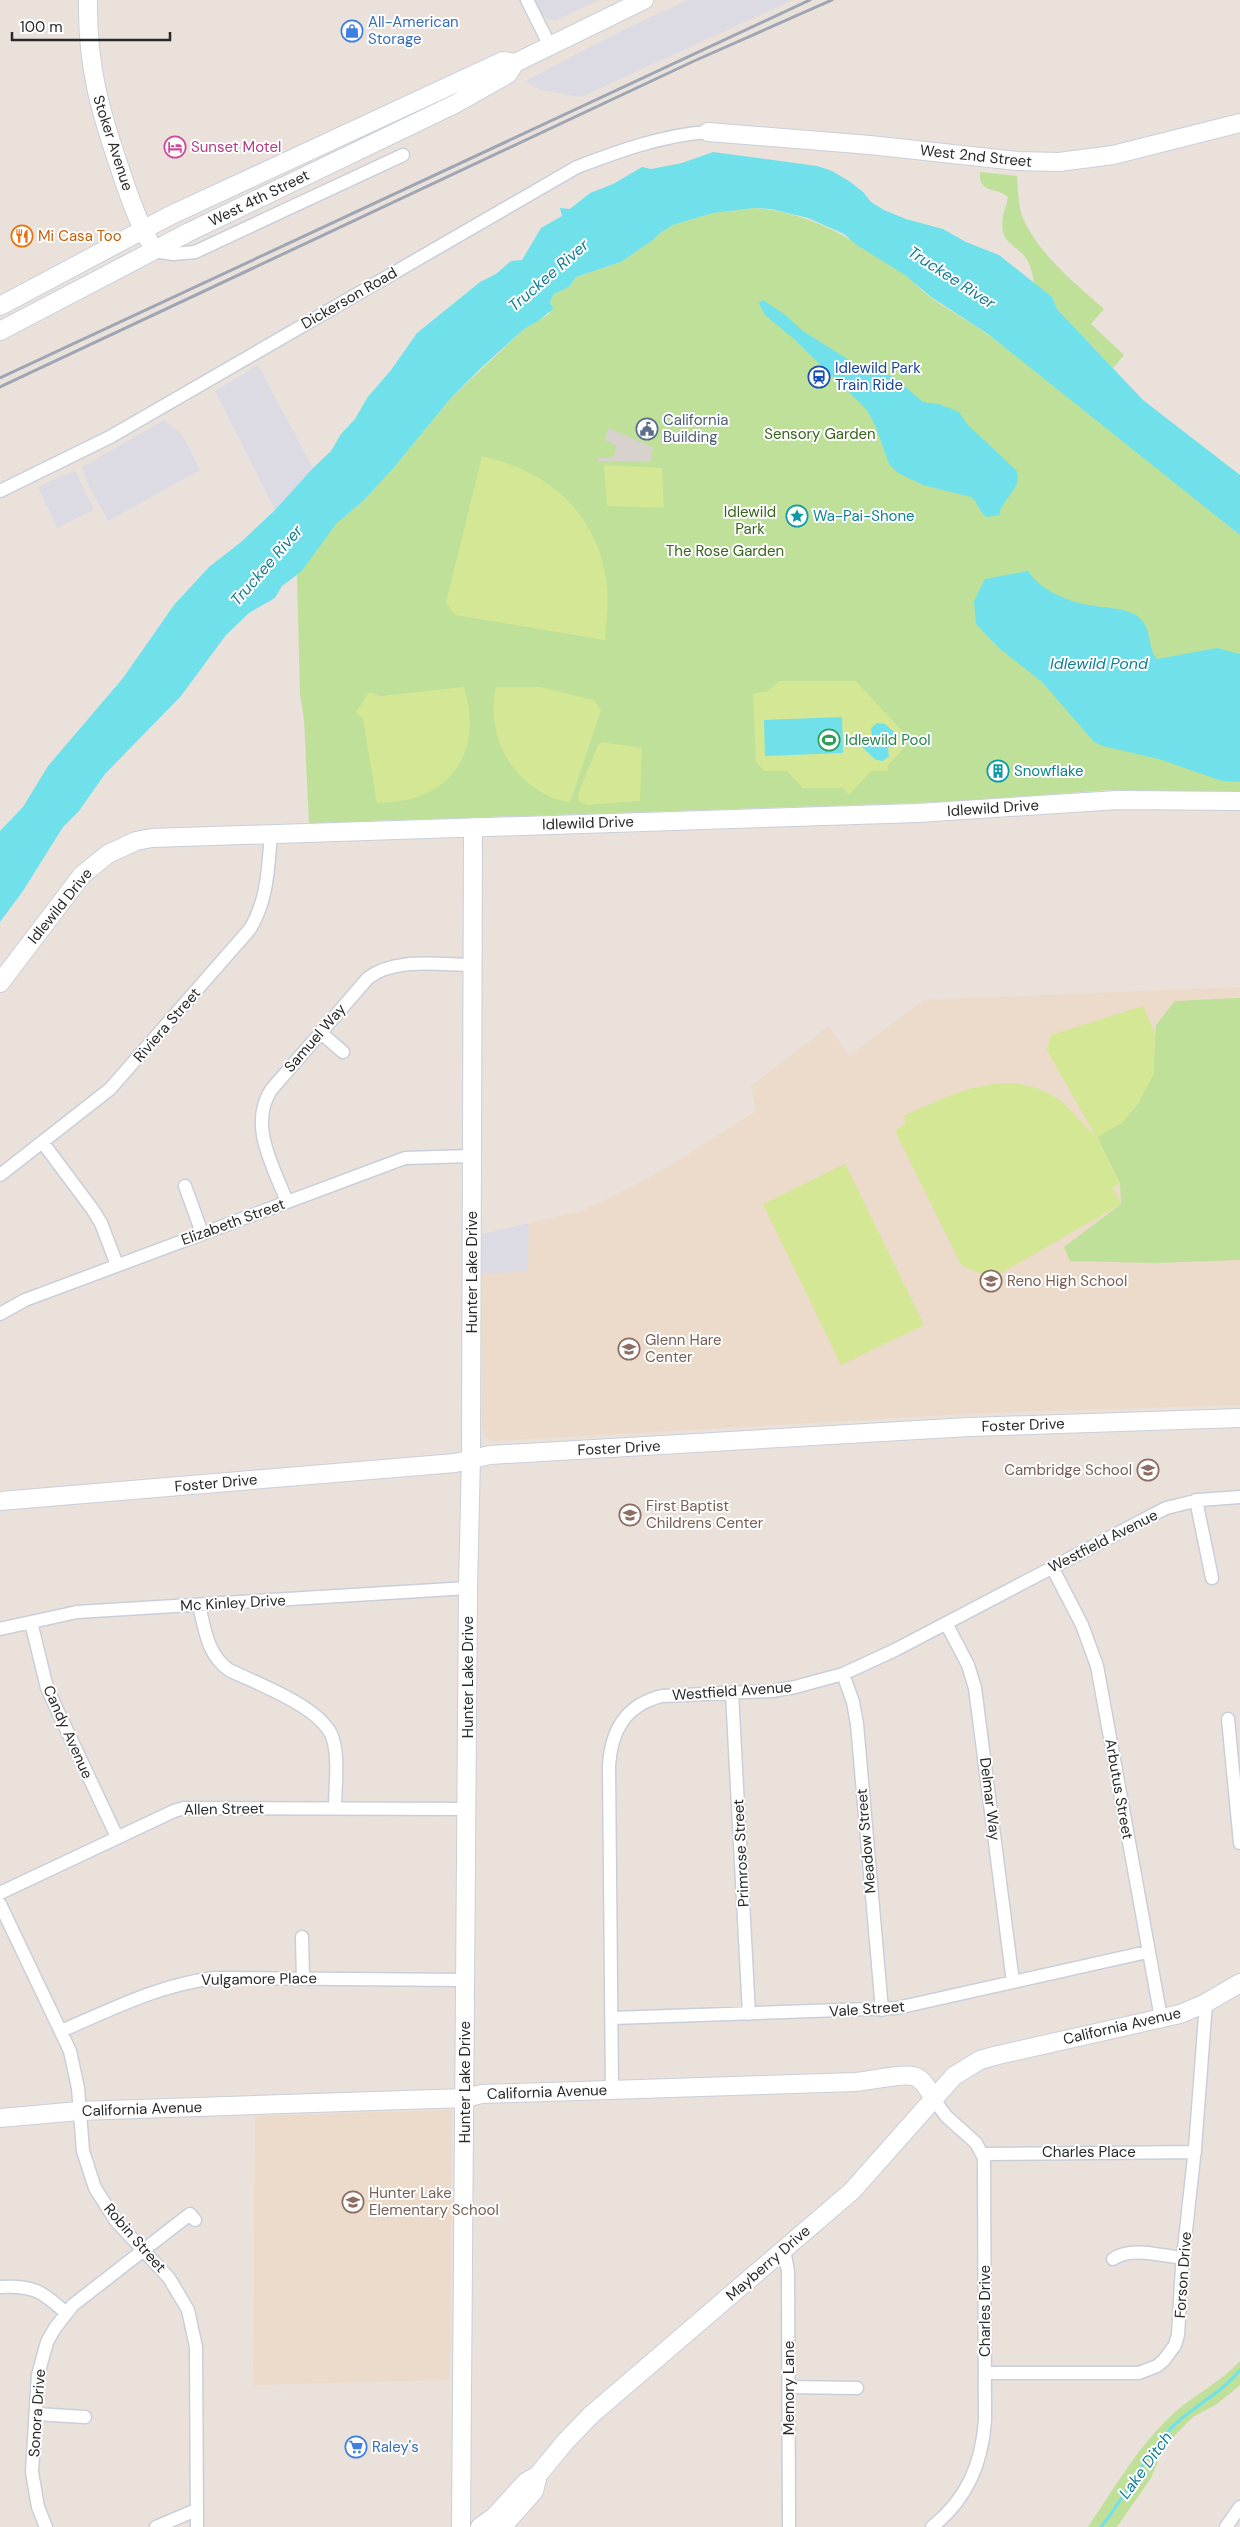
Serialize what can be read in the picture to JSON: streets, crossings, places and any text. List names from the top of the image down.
{
  "streets": {
    "street": [
      "Stoker Avenue",
      "West 2nd Street",
      "West 4th Street",
      "Dickerson Road",
      "Idlewild Drive",
      "Riviera Street",
      "Samuel Way",
      "Elizabeth Street",
      "Hunter Lake Drive",
      "Foster Drive",
      "Westfield Avenue",
      "Mc Kinley Drive",
      "Candy Avenue",
      "Arbutus Street",
      "Delmar Way",
      "Allen Street",
      "Meadow Street",
      "Primrose Street",
      "Vulgamore Place",
      "Vale Street",
      "California Avenue",
      "Charles Place",
      "Robin Street",
      "Mayberry Drive",
      "Forson Drive",
      "Charles Drive",
      "Memory Lane",
      "Sonora Drive"
    ]
  },
  "crossings": [
    ["Stoker Avenue", "West 4th Street"],
    ["West 2nd Street", "Dickerson Road"],
    ["Idlewild Drive", "Riviera Street"],
    ["Idlewild Drive", "Hunter Lake Drive"],
    ["Samuel Way", "Elizabeth Street"],
    ["Samuel Way", "Hunter Lake Drive"],
    ["Elizabeth Street", "Hunter Lake Drive"],
    ["Hunter Lake Drive", "Foster Drive"],
    ["Hunter Lake Drive", "Mc Kinley Drive"],
    ["Hunter Lake Drive", "Allen Street"],
    ["Hunter Lake Drive", "Vulgamore Place"],
    ["Hunter Lake Drive", "California Avenue"],
    ["Westfield Avenue", "Arbutus Street"],
    ["Westfield Avenue", "Delmar Way"],
    ["Westfield Avenue", "Meadow Street"],
    ["Westfield Avenue", "Primrose Street"],
    ["Westfield Avenue", "Vale Street"],
    ["Westfield Avenue", "California Avenue"],
    ["Mc Kinley Drive", "Candy Avenue"],
    ["Candy Avenue", "Allen Street"],
    ["Arbutus Street", "Vale Street"],
    ["Arbutus Street", "California Avenue"],
    ["Delmar Way", "Vale Street"],
    ["Meadow Street", "Vale Street"],
    ["Primrose Street", "Vale Street"],
    ["Vulgamore Place", "Robin Street"],
    ["California Avenue", "Robin Street"],
    ["California Avenue", "Mayberry Drive"],
    ["California Avenue", "Forson Drive"],
    ["Charles Place", "Forson Drive"],
    ["Charles Place", "Charles Drive"],
    ["Robin Street", "Sonora Drive"],
    ["Mayberry Drive", "Memory Lane"],
    ["Forson Drive", "Charles Drive"]
  ],
  "water": ["Truckee River", "Idlewild Pond", "Lake Ditch"],
  "parks": ["Sensory Garden", "Idlewild Park", "The Rose Garden"],
  "places": {
    "shop": ["All-American Storage"],
    "hotel": ["Sunset Motel"],
    "restaurant": ["Mi Casa Too"],
    "station": ["Idlewild Park Train Ride"],
    "public building": ["California Building"],
    "place": ["Wa-Pai-Shone"],
    "sports": ["Idlewild Pool"],
    "building": ["Snowflake"],
    "school or university": [
      "Reno High School",
      "Glenn Hare Center",
      "Cambridge School",
      "First Baptist Childrens Center",
      "Hunter Lake Elementary School"
    ],
    "supermarket": ["Raley's"]
  },
  "scale_bar": "100 m"
}
